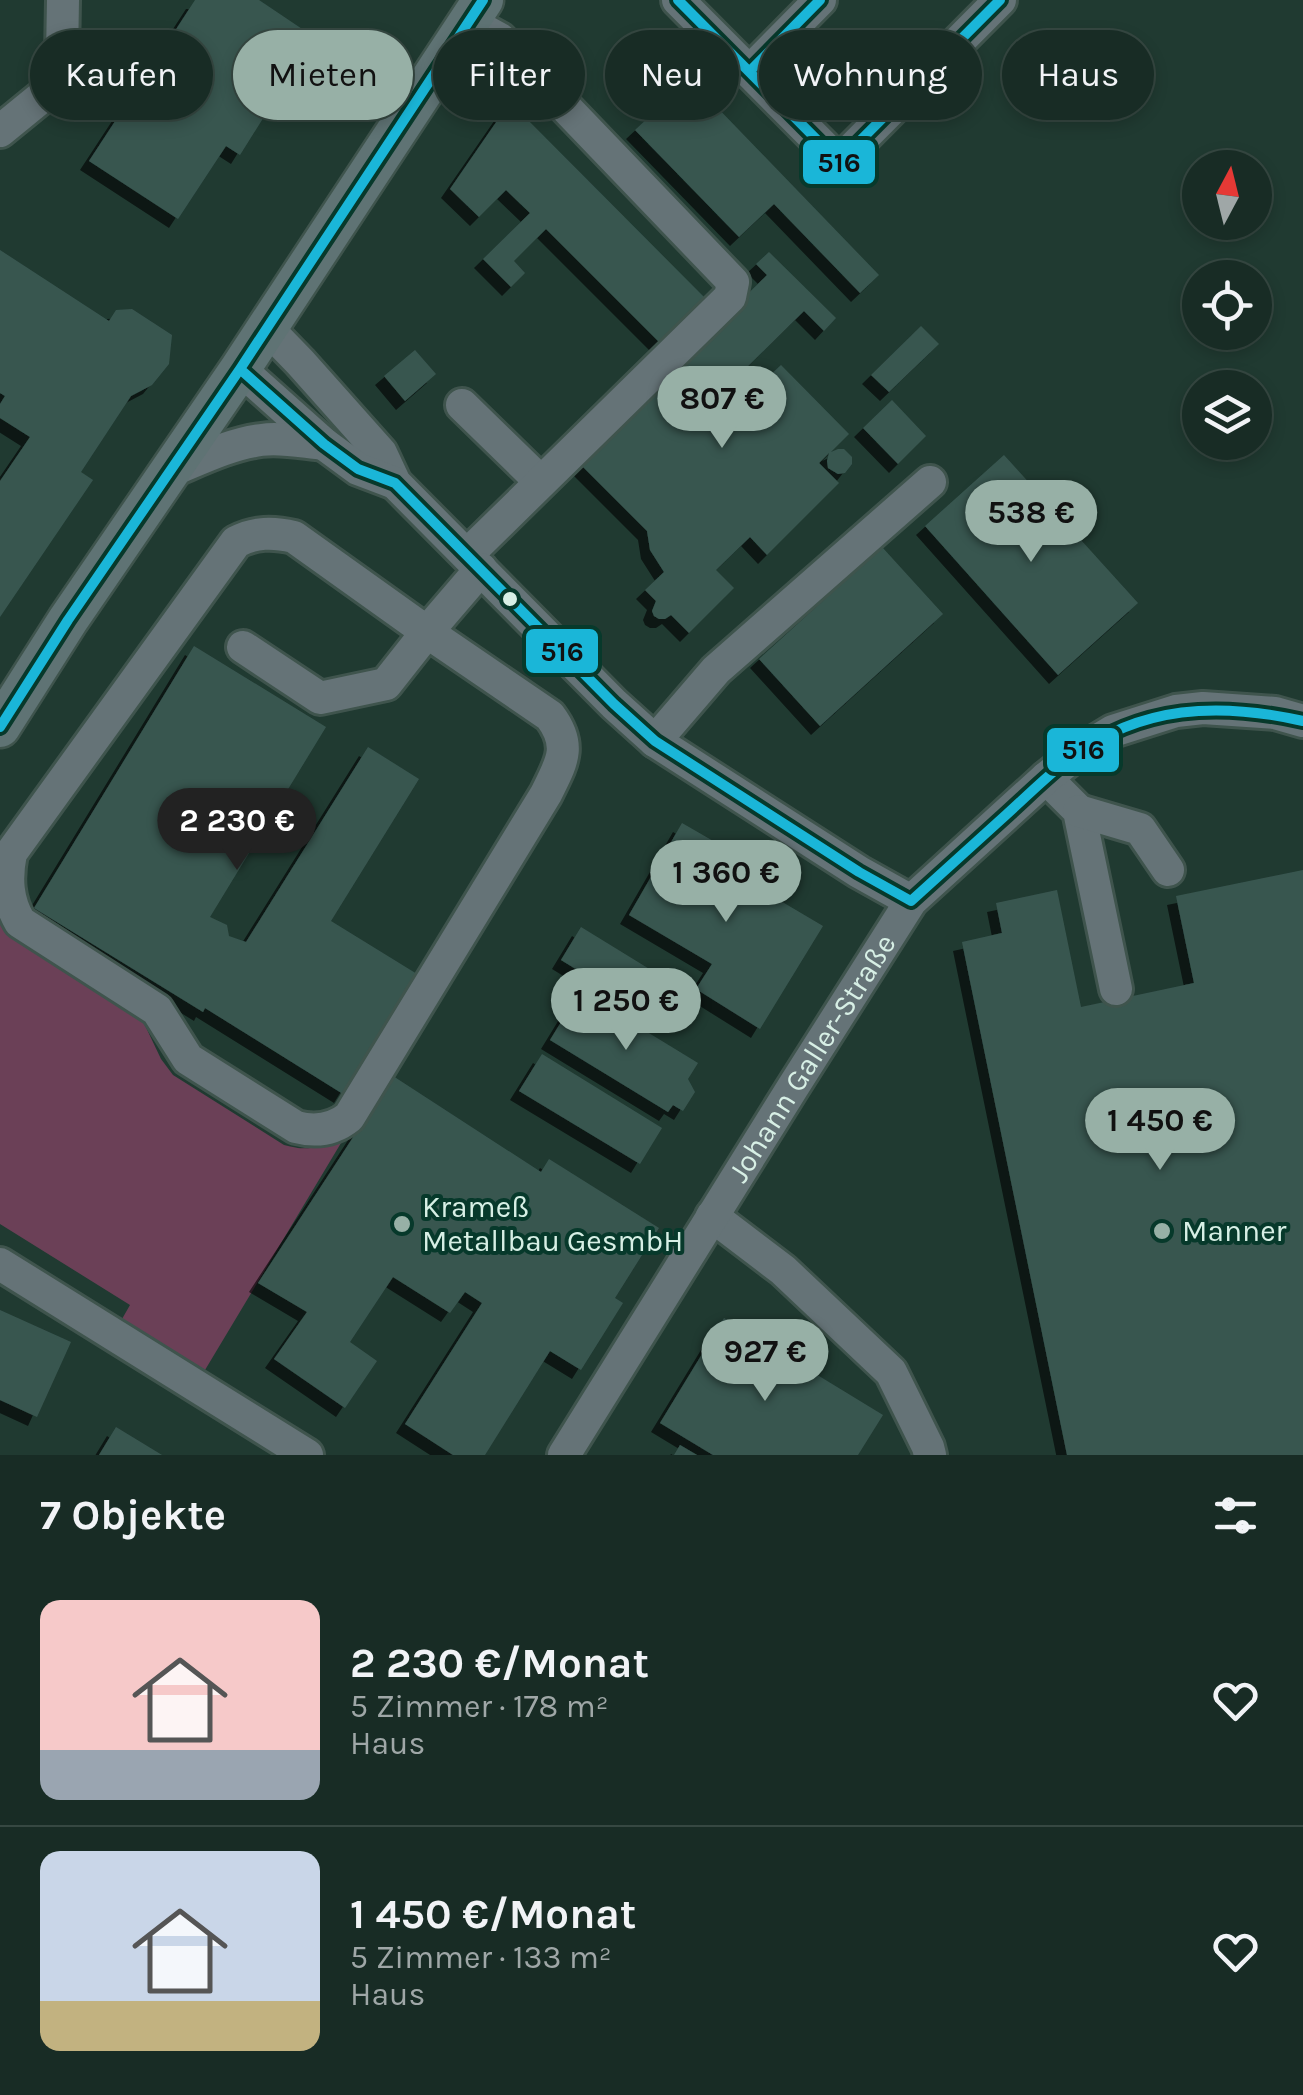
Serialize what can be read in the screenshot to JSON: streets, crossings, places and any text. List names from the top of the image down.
{
  "streets": {
    "street": ["Johann Galler-Straße"]
  },
  "places": ["Krameß Metallbau GesmbH", "Manner"],
  "lines": ["transit line 516"],
  "north": "top",
  "page": {
    "chip": [
      "Kaufen",
      "Mieten",
      "Filter",
      "Neu",
      "Wohnung",
      "Haus"
    ],
    "price": [
      "807 €",
      "538 €",
      "2 230 €",
      "1 360 €",
      "1 250 €",
      "1 450 €",
      "927 €"
    ],
    "heading": "7 Objekte",
    "list": [
      {
        "name": "2 230 €/Monat",
        "note": "5 Zimmer · 178 m² · Haus"
      },
      {
        "name": "1 450 €/Monat",
        "note": "5 Zimmer · 133 m² · Haus"
      }
    ]
  }
}
